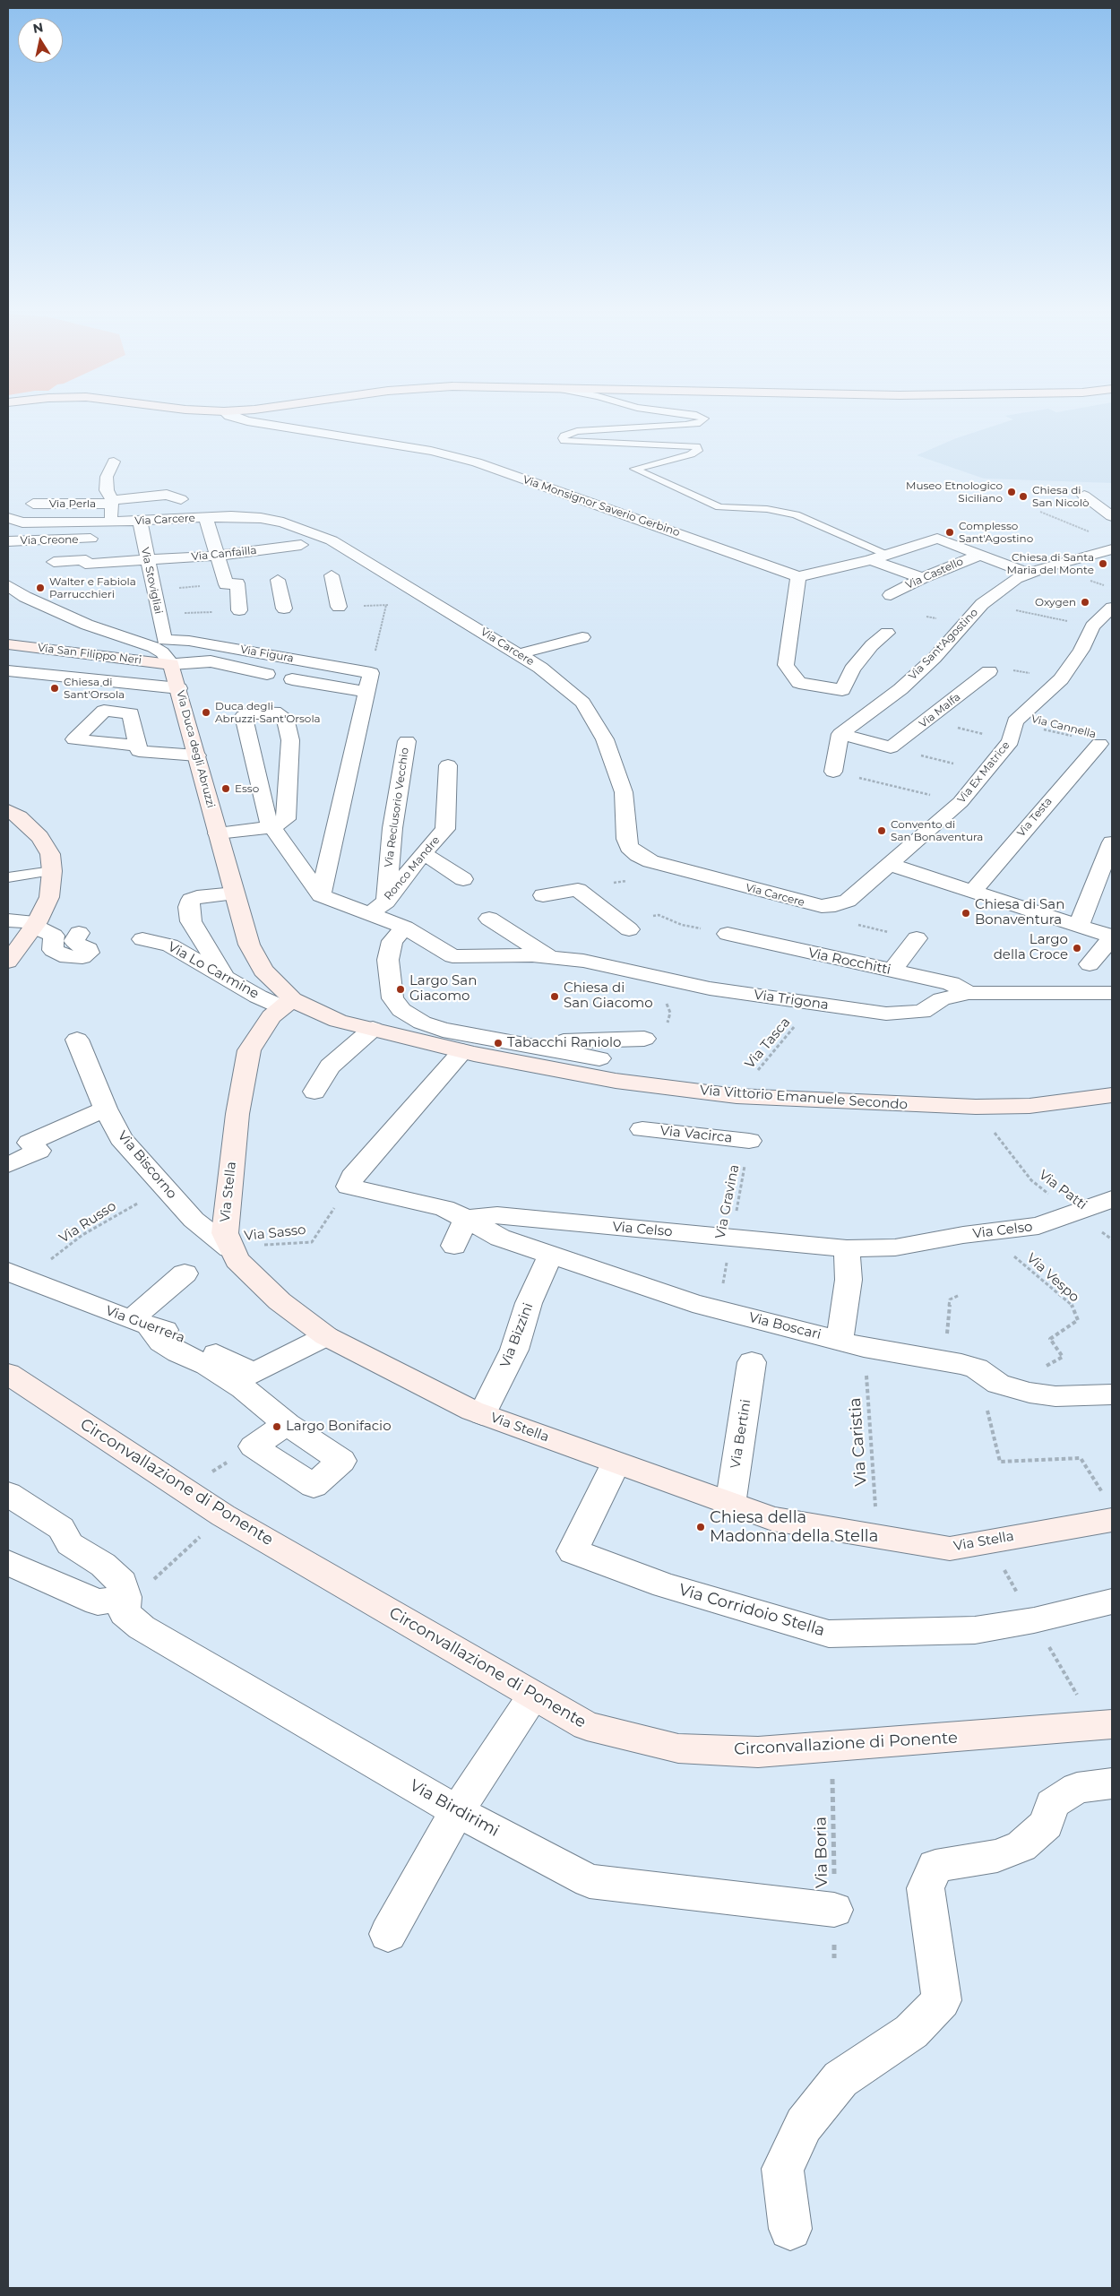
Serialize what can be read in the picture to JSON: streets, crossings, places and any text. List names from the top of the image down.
{
  "streets": {
    "main road": [
      "Via San Filippo Neri",
      "Via Duca degli Abruzzi",
      "Via Vittorio Emanuele Secondo",
      "Via Stella",
      "Circonvallazione di Ponente"
    ],
    "street": [
      "Via Perla",
      "Via Monsignor Saverio Gerbino",
      "Via Carcere",
      "Via Creone",
      "Via Canfailla",
      "Via Castello",
      "Via Stovigliai",
      "Via Sant'Agostino",
      "Via Figura",
      "Via Malfa",
      "Via Ex Matrice",
      "Via Reclusorio Vecchio",
      "Via Testa",
      "Ronco Mandre",
      "Via Rocchitti",
      "Via Lo Carmine",
      "Via Trigona",
      "Via Vacirca",
      "Via Biscorno",
      "Via Celso",
      "Via Guerrera",
      "Via Boscari",
      "Via Bizzini",
      "Via Bertini",
      "Via Corridoio Stella",
      "Via Birdirimi"
    ],
    "path": [
      "Via Cannella",
      "Via Tasca",
      "Via Patti",
      "Via Gravina",
      "Via Russo",
      "Via Sasso",
      "Via Vespo",
      "Via Caristia",
      "Via Boria"
    ]
  },
  "crossings": [
    ["Via Monsignor Saverio Gerbino", "Via Castello"],
    ["Via Monsignor Saverio Gerbino", "Via Sant'Agostino"],
    ["Via Carcere", "Via Stovigliai"],
    ["Via Carcere", "Via Ex Matrice"],
    ["Via Canfailla", "Via Stovigliai"],
    ["Via Stovigliai", "Via Figura"],
    ["Via Stovigliai", "Via Duca degli Abruzzi"],
    ["Via Sant'Agostino", "Via Malfa"],
    ["Via San Filippo Neri", "Via Duca degli Abruzzi"],
    ["Via Figura", "Via Duca degli Abruzzi"],
    ["Via Cannella", "Via Testa"],
    ["Via Duca degli Abruzzi", "Via Lo Carmine"],
    ["Via Duca degli Abruzzi", "Via Vittorio Emanuele Secondo"],
    ["Via Duca degli Abruzzi", "Via Stella"],
    ["Via Reclusorio Vecchio", "Ronco Mandre"],
    ["Via Reclusorio Vecchio", "Via Trigona"],
    ["Ronco Mandre", "Via Trigona"],
    ["Via Rocchitti", "Via Trigona"],
    ["Via Lo Carmine", "Via Vittorio Emanuele Secondo"],
    ["Via Lo Carmine", "Via Stella"],
    ["Via Trigona", "Via Tasca"],
    ["Via Tasca", "Via Vittorio Emanuele Secondo"],
    ["Via Vittorio Emanuele Secondo", "Via Patti"],
    ["Via Vittorio Emanuele Secondo", "Via Stella"],
    ["Via Vacirca", "Via Gravina"],
    ["Via Biscorno", "Via Stella"],
    ["Via Biscorno", "Via Russo"],
    ["Via Biscorno", "Via Sasso"],
    ["Via Patti", "Via Celso"],
    ["Via Stella", "Via Sasso"],
    ["Via Stella", "Via Guerrera"],
    ["Via Stella", "Via Bizzini"],
    ["Via Stella", "Via Bertini"],
    ["Via Stella", "Via Caristia"],
    ["Via Stella", "Via Corridoio Stella"],
    ["Via Gravina", "Via Celso"],
    ["Via Gravina", "Via Boscari"],
    ["Via Russo", "Via Guerrera"],
    ["Via Celso", "Via Vespo"],
    ["Via Celso", "Via Boscari"],
    ["Via Boscari", "Via Bizzini"],
    ["Via Boscari", "Via Caristia"],
    ["Circonvallazione di Ponente", "Via Boria"],
    ["Via Birdirimi", "Via Boria"]
  ],
  "places": [
    "Museo Etnologico Siciliano",
    "Chiesa di San Nicolò",
    "Complesso Sant'Agostino",
    "Chiesa di Santa Maria del Monte",
    "Walter e Fabiola Parrucchieri",
    "Oxygen",
    "Chiesa di Sant'Orsola",
    "Duca degli Abruzzi-Sant'Orsola",
    "Esso",
    "Convento di San Bonaventura",
    "Chiesa di San Bonaventura",
    "Largo della Croce",
    "Largo San Giacomo",
    "Chiesa di San Giacomo",
    "Tabacchi Raniolo",
    "Largo Bonifacio",
    "Chiesa della Madonna della Stella"
  ],
  "north": "top"
}
